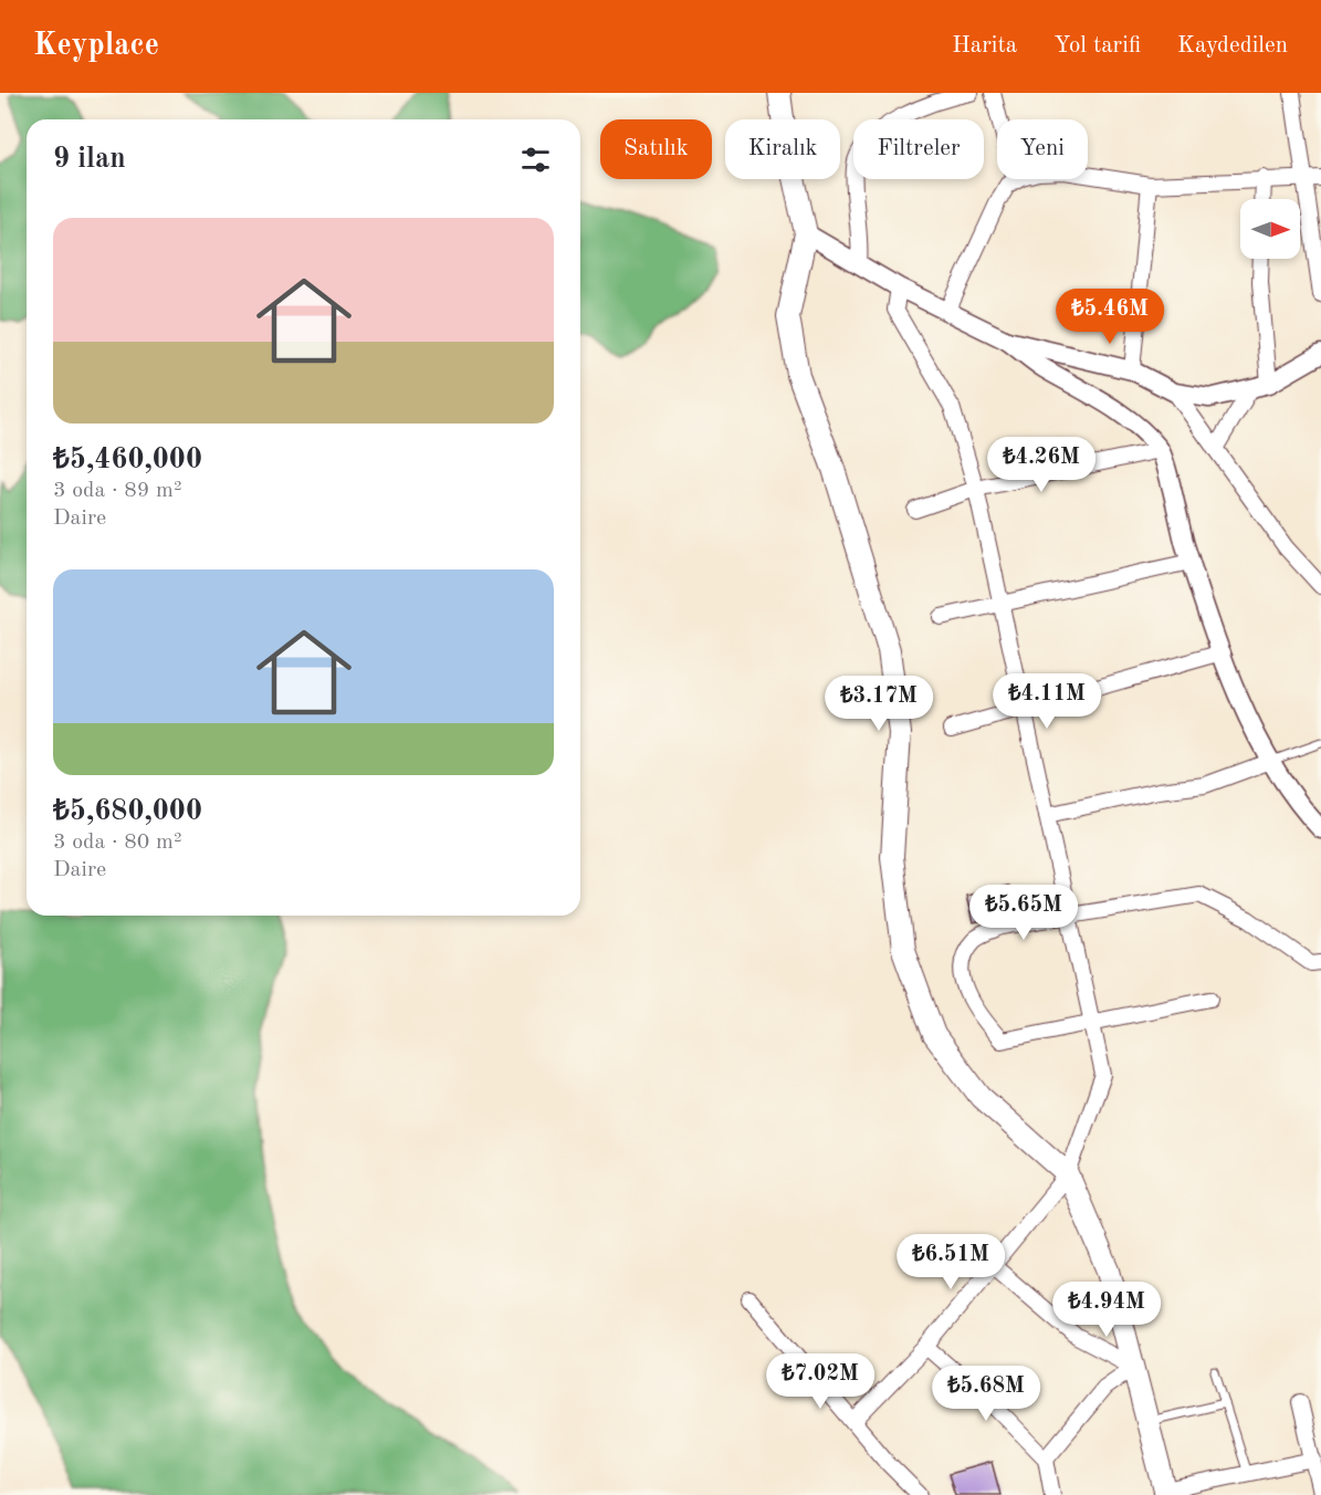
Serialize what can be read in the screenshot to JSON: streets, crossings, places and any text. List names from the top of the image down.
{
  "north": "right",
  "page": {
    "header": "Keyplace",
    "nav": ["Harita", "Yol tarifi", "Kaydedilen"],
    "chip": [
      "Satılık",
      "Kiralık",
      "Filtreler",
      "Yeni"
    ],
    "heading": "9 ilan",
    "list": [
      {
        "name": "₺5,460,000",
        "note": "3 oda · 89 m² · Daire"
      },
      {
        "name": "₺5,680,000",
        "note": "3 oda · 80 m² · Daire"
      }
    ],
    "price": [
      "₺5.46M",
      "₺4.26M",
      "₺4.11M",
      "₺3.17M",
      "₺5.65M",
      "₺6.51M",
      "₺4.94M",
      "₺7.02M",
      "₺5.68M"
    ]
  }
}
